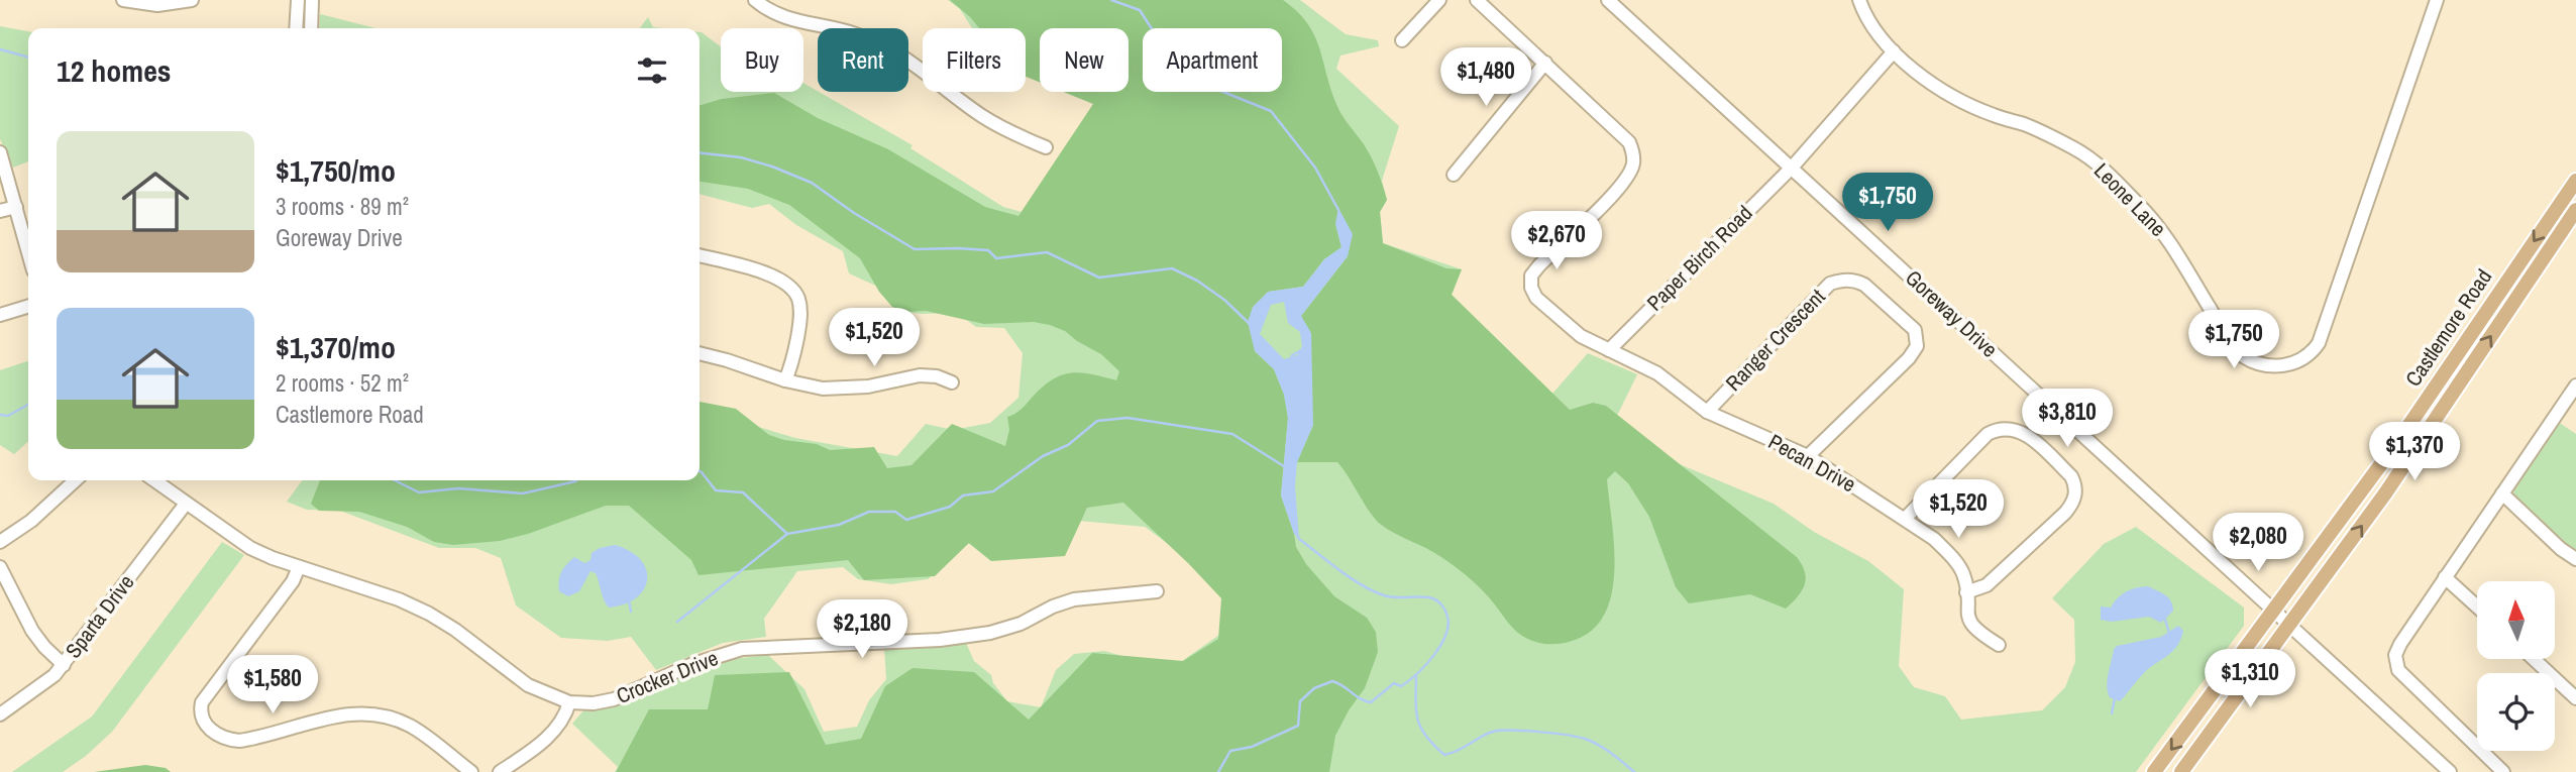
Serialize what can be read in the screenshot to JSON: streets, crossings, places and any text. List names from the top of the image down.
{
  "streets": {
    "main road": ["Castlemore Road"],
    "street": [
      "Leone Lane",
      "Paper Birch Road",
      "Goreway Drive",
      "Ranger Crescent",
      "Pecan Drive",
      "Sparta Drive",
      "Crocker Drive"
    ]
  },
  "crossings": [
    ["Leone Lane", "Paper Birch Road"],
    ["Paper Birch Road", "Goreway Drive"],
    ["Paper Birch Road", "Pecan Drive"],
    ["Goreway Drive", "Castlemore Road"],
    ["Ranger Crescent", "Pecan Drive"],
    ["Sparta Drive", "Crocker Drive"]
  ],
  "north": "top",
  "page": {
    "chip": [
      "Buy",
      "Rent",
      "Filters",
      "New",
      "Apartment"
    ],
    "heading": "12 homes",
    "price": [
      "$1,480",
      "$1,750",
      "$2,670",
      "$1,520",
      "$1,750",
      "$3,810",
      "$1,370",
      "$1,520",
      "$2,080",
      "$2,180",
      "$1,310",
      "$1,580"
    ],
    "list": [
      {
        "name": "$1,750/mo",
        "note": "3 rooms · 89 m² · Goreway Drive"
      },
      {
        "name": "$1,370/mo",
        "note": "2 rooms · 52 m² · Castlemore Road"
      }
    ]
  }
}
